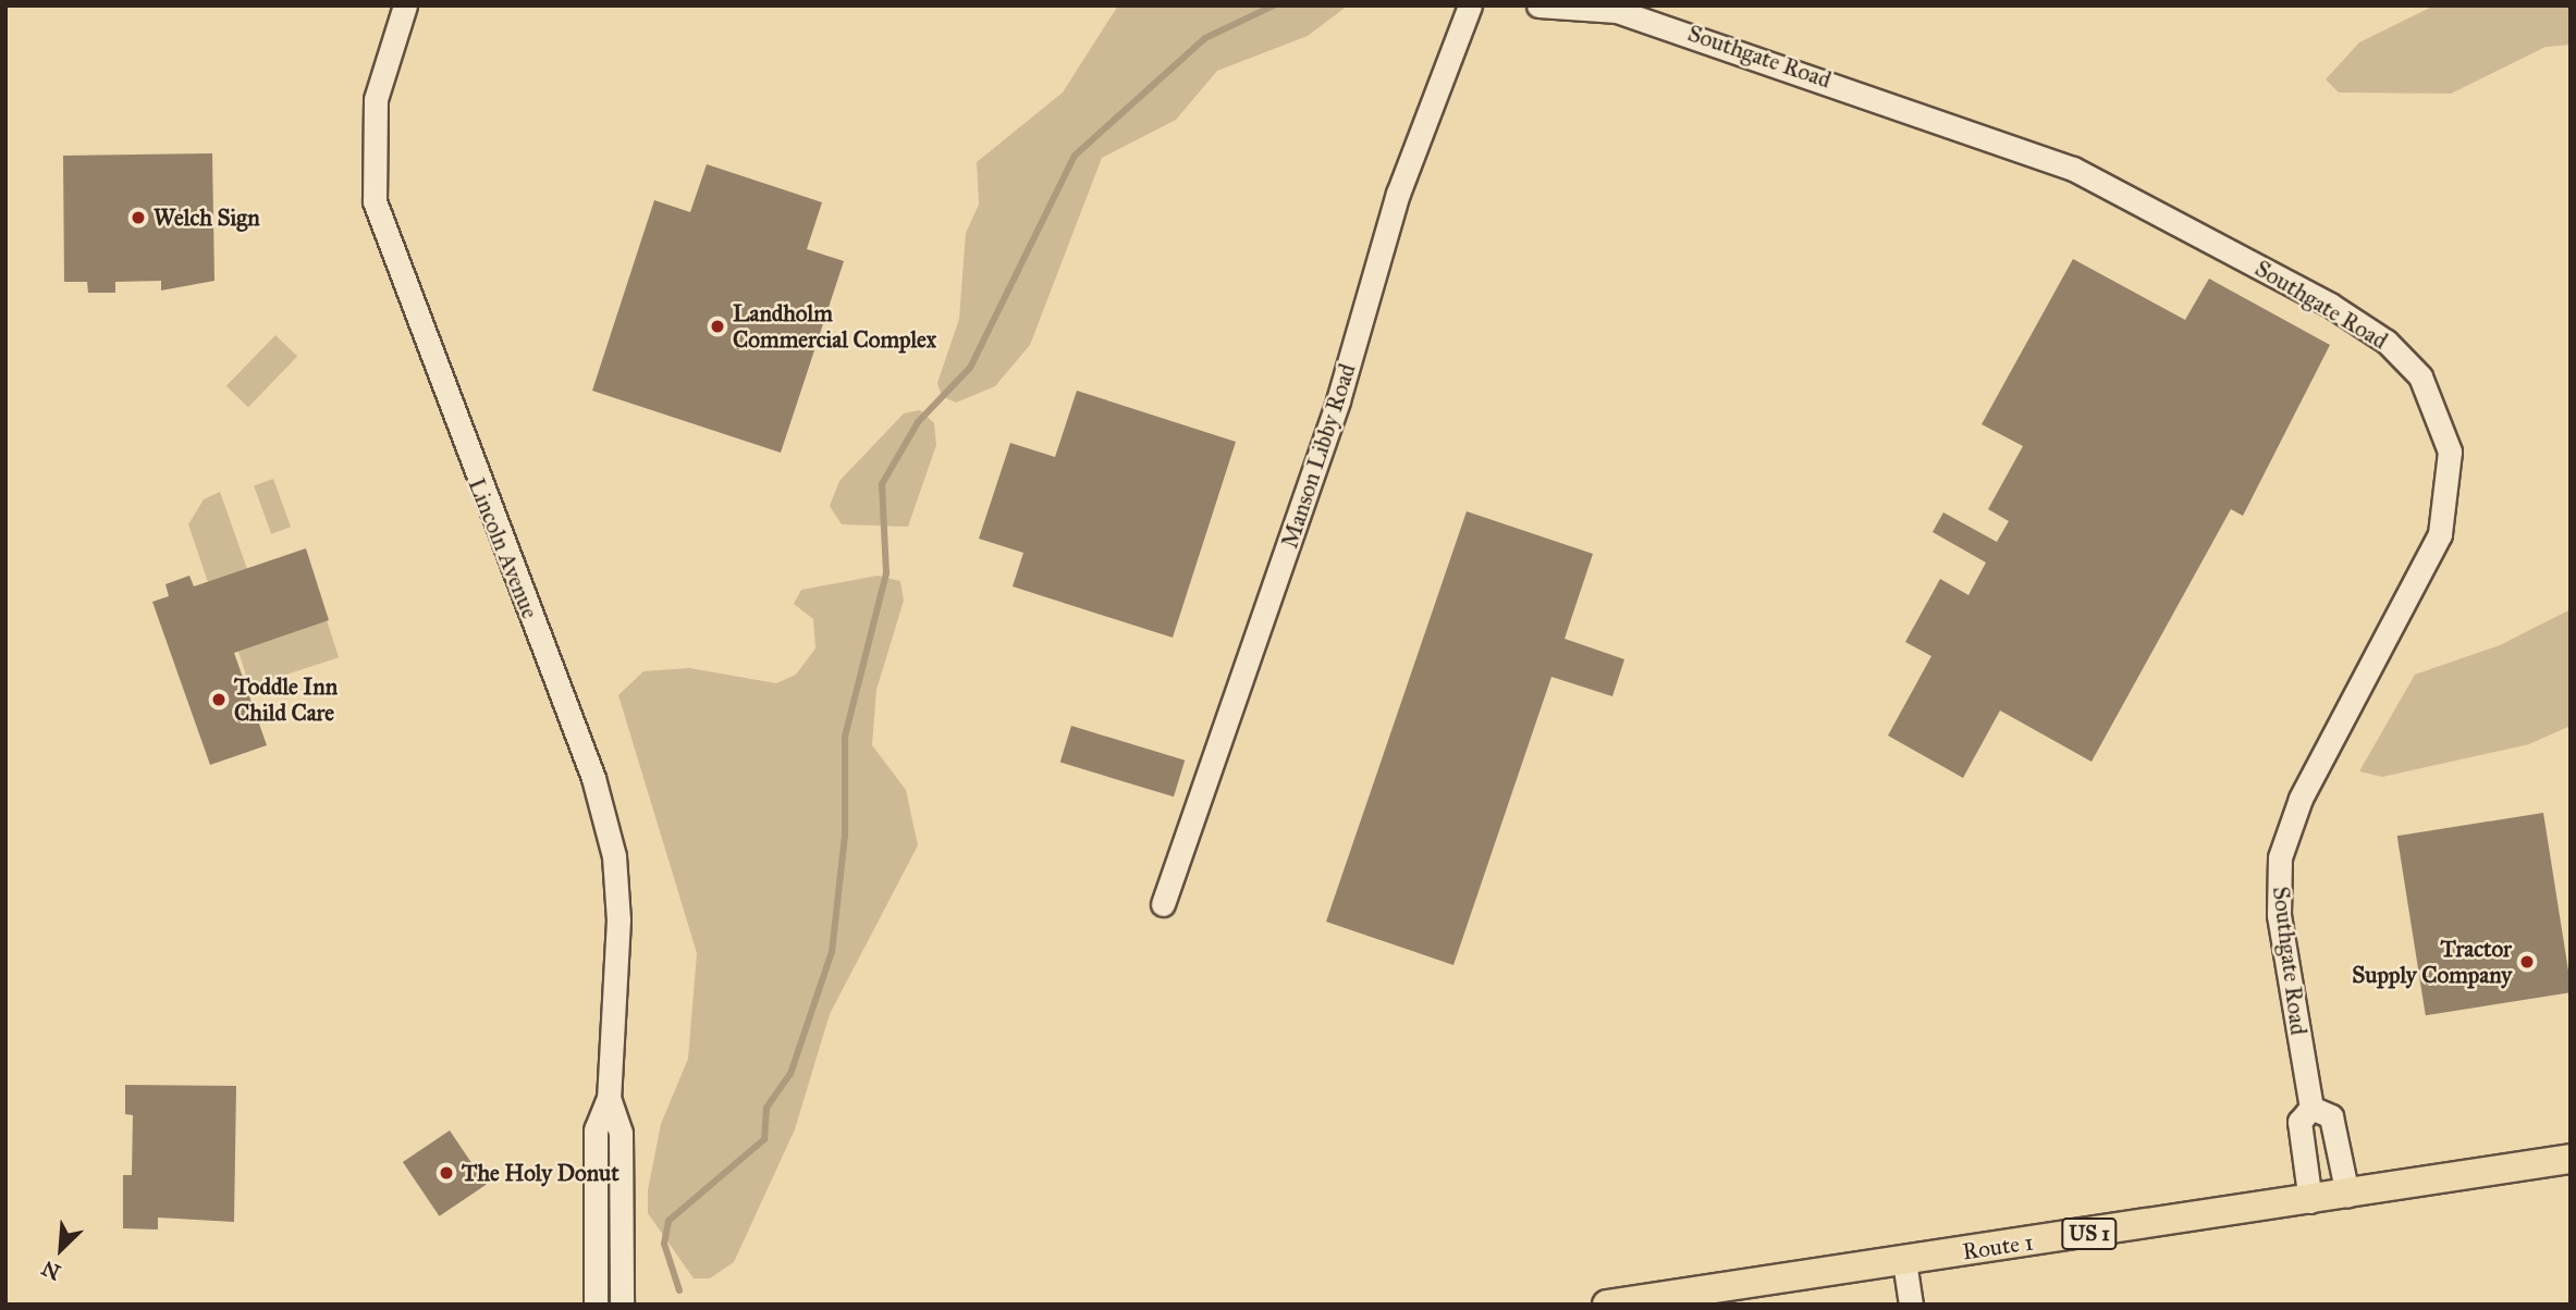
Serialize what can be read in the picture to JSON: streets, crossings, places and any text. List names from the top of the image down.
{
  "streets": {
    "main road": ["US 1", "Route 1"],
    "street": ["Southgate Road", "Manson Libby Road", "Lincoln Avenue"]
  },
  "crossings": [
    ["Southgate Road", "Route 1"]
  ],
  "places": [
    "Welch Sign",
    "Landholm Commercial Complex",
    "Toddle Inn Child Care",
    "Tractor Supply Company",
    "The Holy Donut"
  ],
  "north": "bottom left"
}
